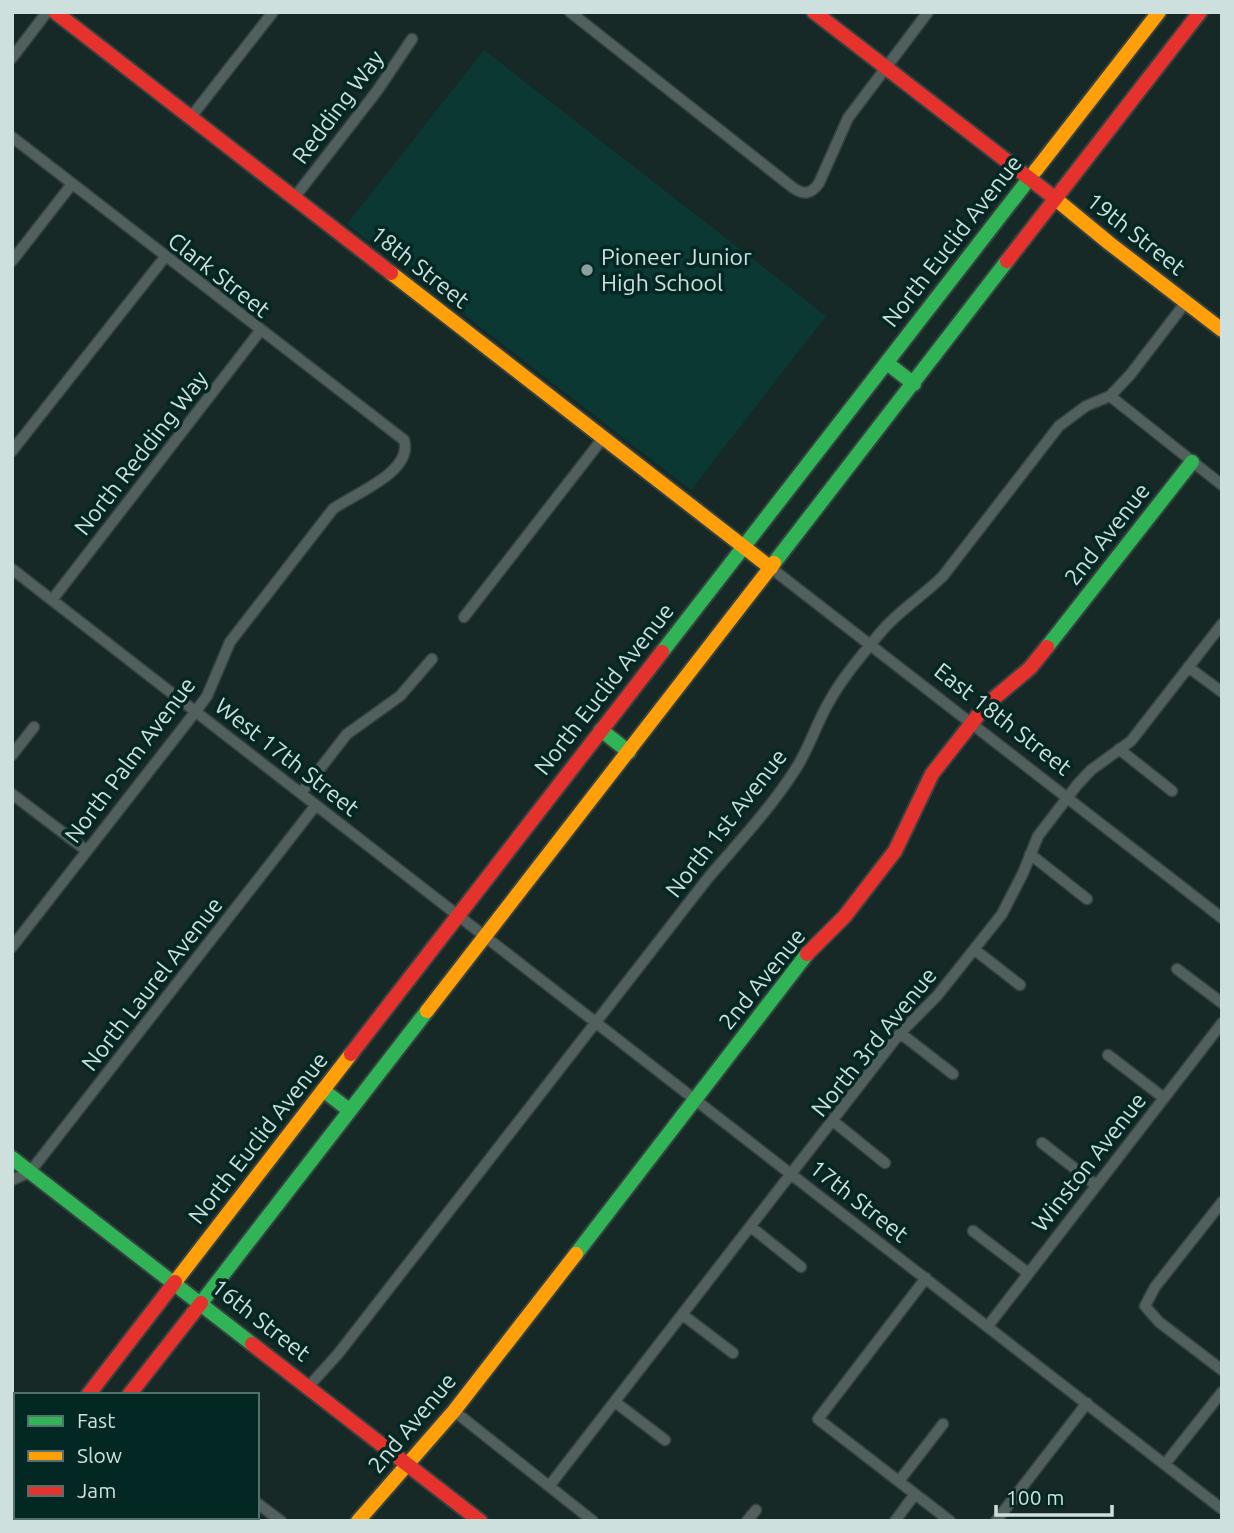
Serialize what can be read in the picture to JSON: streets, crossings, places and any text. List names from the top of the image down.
{
  "streets": {
    "main road": [
      "19th Street",
      "North Euclid Avenue",
      "18th Street",
      "2nd Avenue",
      "East 18th Street",
      "16th Street"
    ],
    "street": [
      "Redding Way",
      "Clark Street",
      "North Redding Way",
      "West 17th Street",
      "North Palm Avenue",
      "North 1st Avenue",
      "North Laurel Avenue",
      "North 3rd Avenue",
      "Winston Avenue",
      "17th Street"
    ]
  },
  "crossings": [
    ["Redding Way", "18th Street"],
    ["19th Street", "North Euclid Avenue"],
    ["19th Street", "North 1st Avenue"],
    ["North Euclid Avenue", "18th Street"],
    ["North Euclid Avenue", "West 17th Street"],
    ["North Euclid Avenue", "16th Street"],
    ["18th Street", "East 18th Street"],
    ["Clark Street", "North Redding Way"],
    ["Clark Street", "North Palm Avenue"],
    ["North Redding Way", "West 17th Street"],
    ["2nd Avenue", "East 18th Street"],
    ["2nd Avenue", "17th Street"],
    ["2nd Avenue", "16th Street"],
    ["East 18th Street", "North 1st Avenue"],
    ["East 18th Street", "North 3rd Avenue"],
    ["West 17th Street", "North Palm Avenue"],
    ["West 17th Street", "North Laurel Avenue"],
    ["West 17th Street", "17th Street"],
    ["North 1st Avenue", "17th Street"],
    ["North 1st Avenue", "16th Street"],
    ["North Laurel Avenue", "16th Street"],
    ["North 3rd Avenue", "17th Street"],
    ["Winston Avenue", "17th Street"]
  ],
  "places": ["Pioneer Junior High School"],
  "legend": ["Fast", "Slow", "Jam"],
  "scale_bar": "100 m"
}
